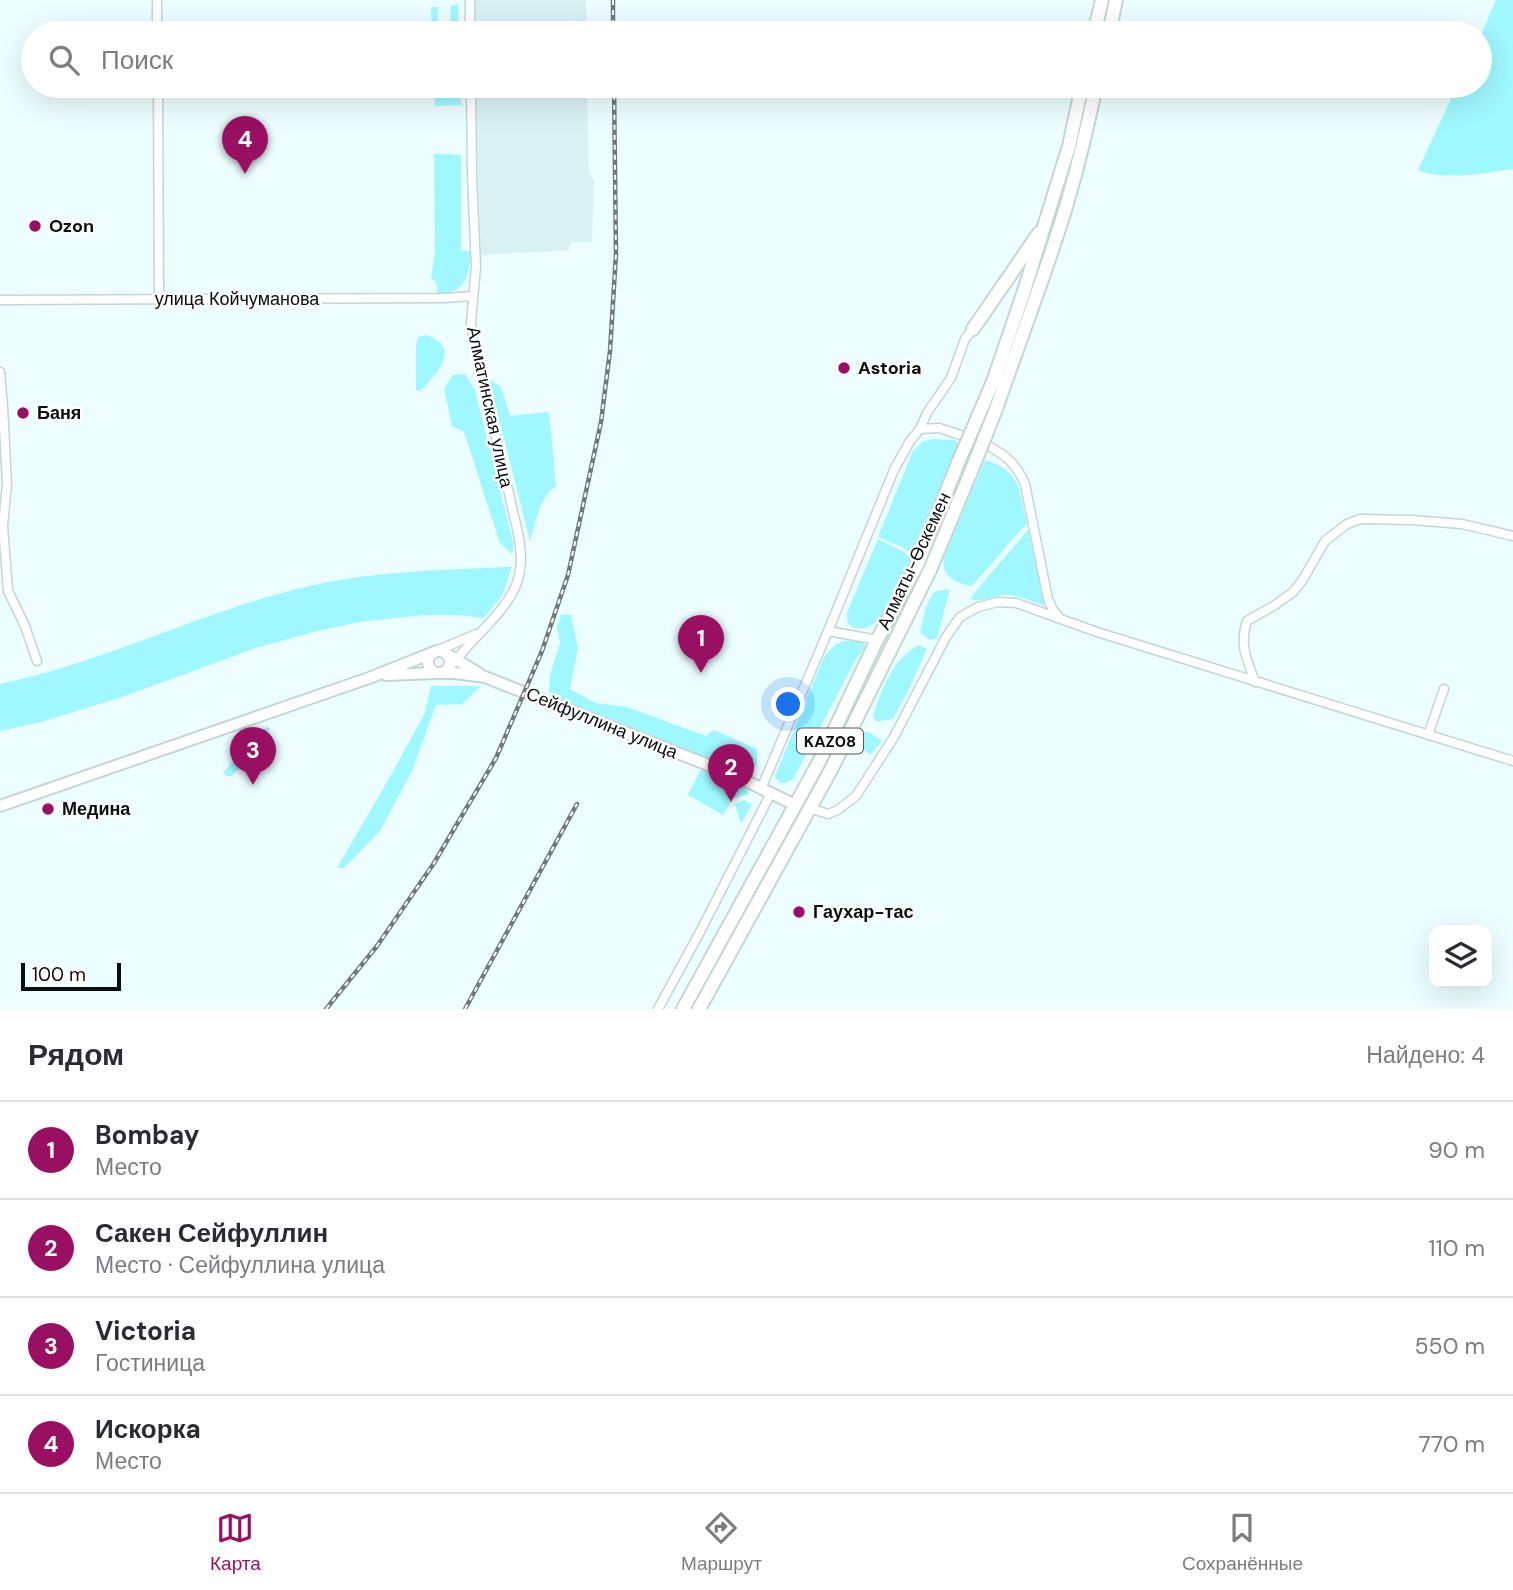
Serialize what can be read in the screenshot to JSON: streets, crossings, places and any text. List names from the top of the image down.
{
  "streets": {
    "highway": ["Алматы-Өскемен", "KAZ08"],
    "main road": ["Сейфуллина улица"],
    "street": ["улица Койчуманова", "Алматинская улица"]
  },
  "crossings": [
    ["улица Койчуманова", "Алматинская улица"],
    ["Алматы-Өскемен", "Сейфуллина улица"]
  ],
  "places": [
    "Ozon",
    "Astoria",
    "Баня",
    "Медина",
    "Гаухар-тас"
  ],
  "scale_bar": "100 m",
  "page": {
    "search": "Поиск",
    "pins": [
      "4",
      "1",
      "3",
      "2"
    ],
    "scale": "100 m",
    "heading": ["Рядом", "Найдено: 4"],
    "list": [
      {
        "mark": "1",
        "name": "Bombay",
        "note": "Место",
        "value": "90 m"
      },
      {
        "mark": "2",
        "name": "Сакен Сейфуллин",
        "note": "Место · Сейфуллина улица",
        "value": "110 m"
      },
      {
        "mark": "3",
        "name": "Victoria",
        "note": "Гостиница",
        "value": "550 m"
      },
      {
        "mark": "4",
        "name": "Искоркa",
        "note": "Место",
        "value": "770 m"
      }
    ],
    "nav": ["Карта", "Маршрут", "Сохранённые"]
  }
}
